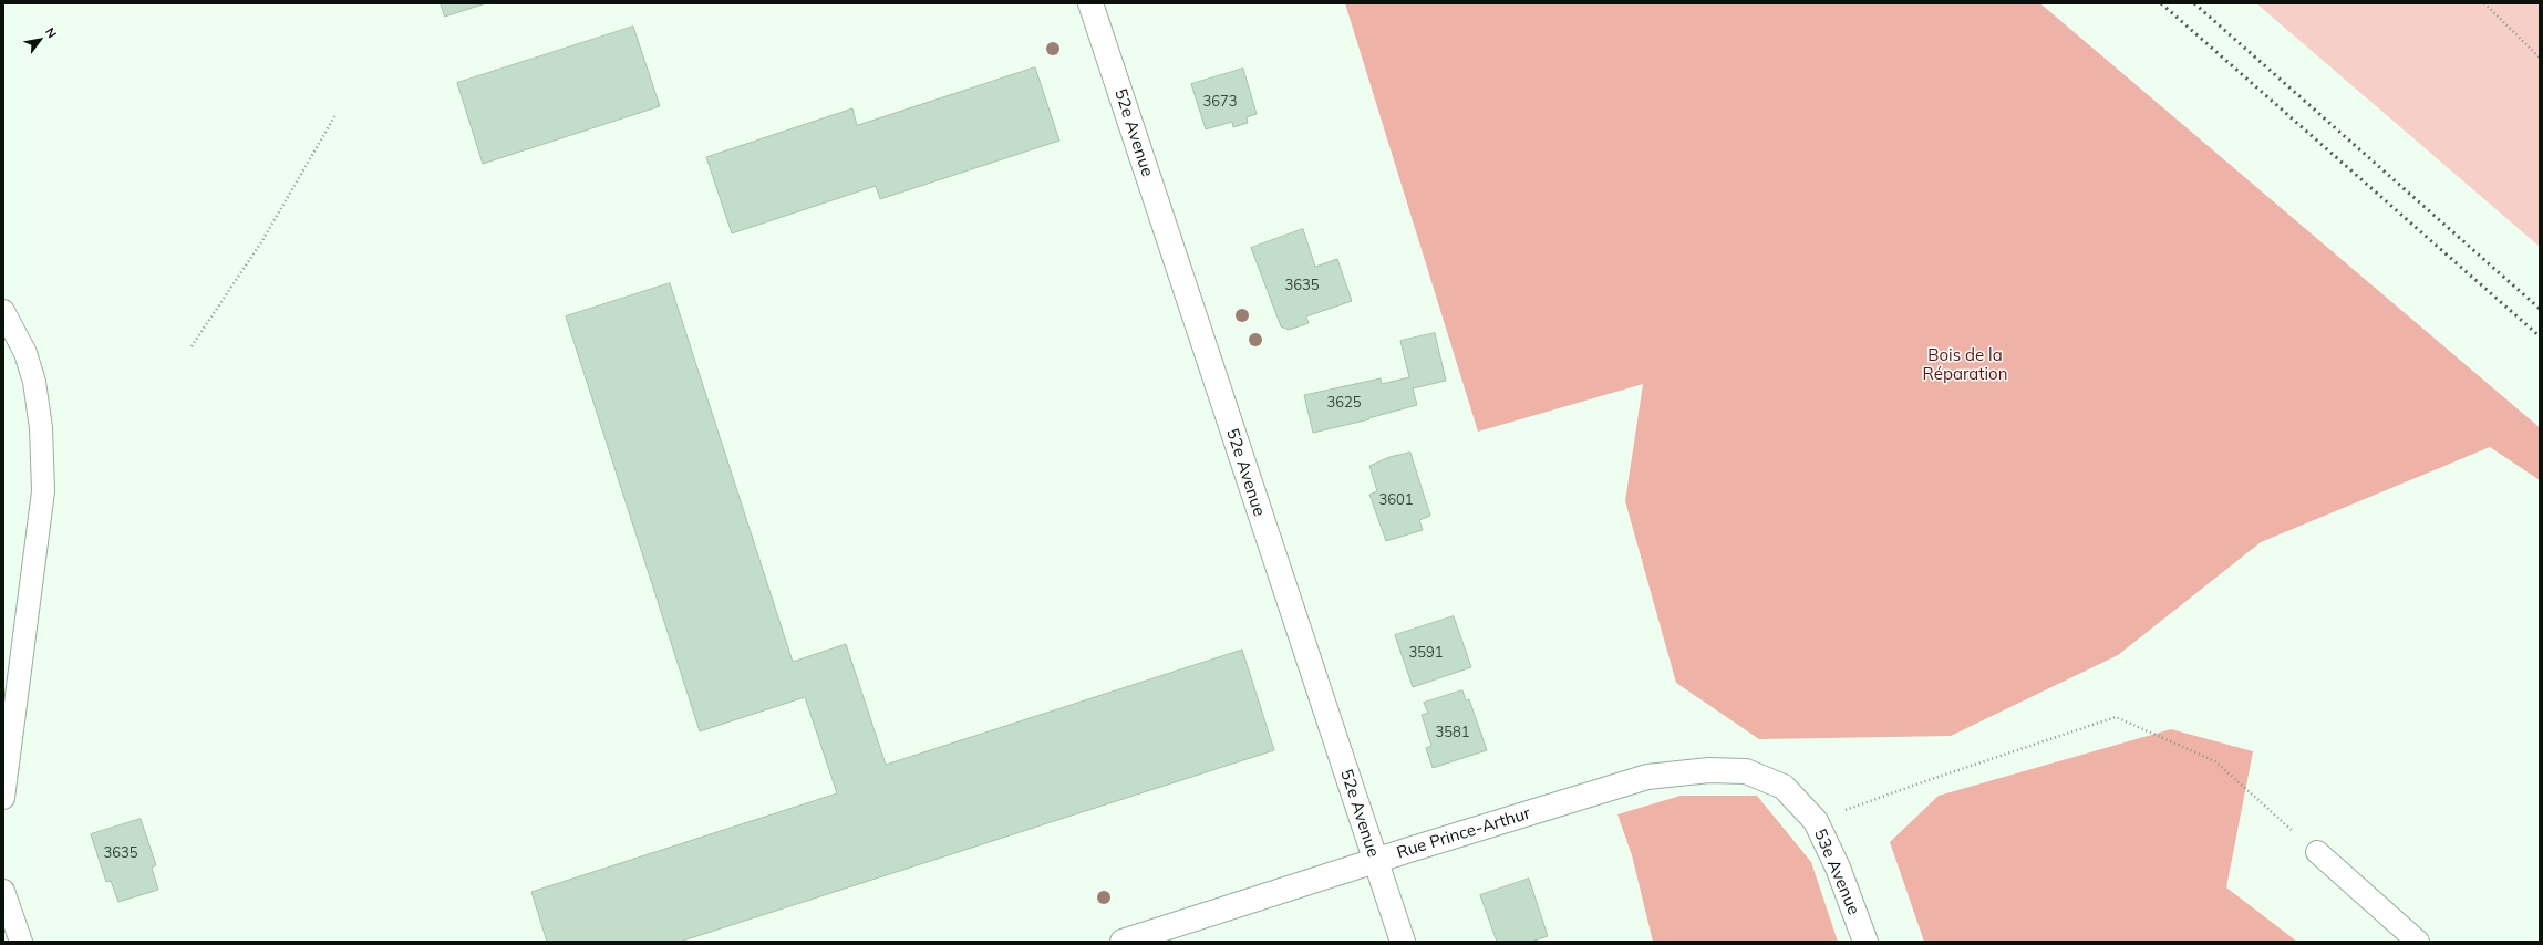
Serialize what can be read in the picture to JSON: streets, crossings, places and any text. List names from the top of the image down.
{
  "streets": {
    "street": ["52e Avenue", "Rue Prince-Arthur", "53e Avenue"]
  },
  "crossings": [
    ["52e Avenue", "Rue Prince-Arthur"],
    ["Rue Prince-Arthur", "53e Avenue"]
  ],
  "parks": ["Bois de la Réparation"],
  "house_numbers": [
    "3673",
    "3635",
    "3625",
    "3601",
    "3591",
    "3581",
    "3635"
  ],
  "north": "top right"
}
